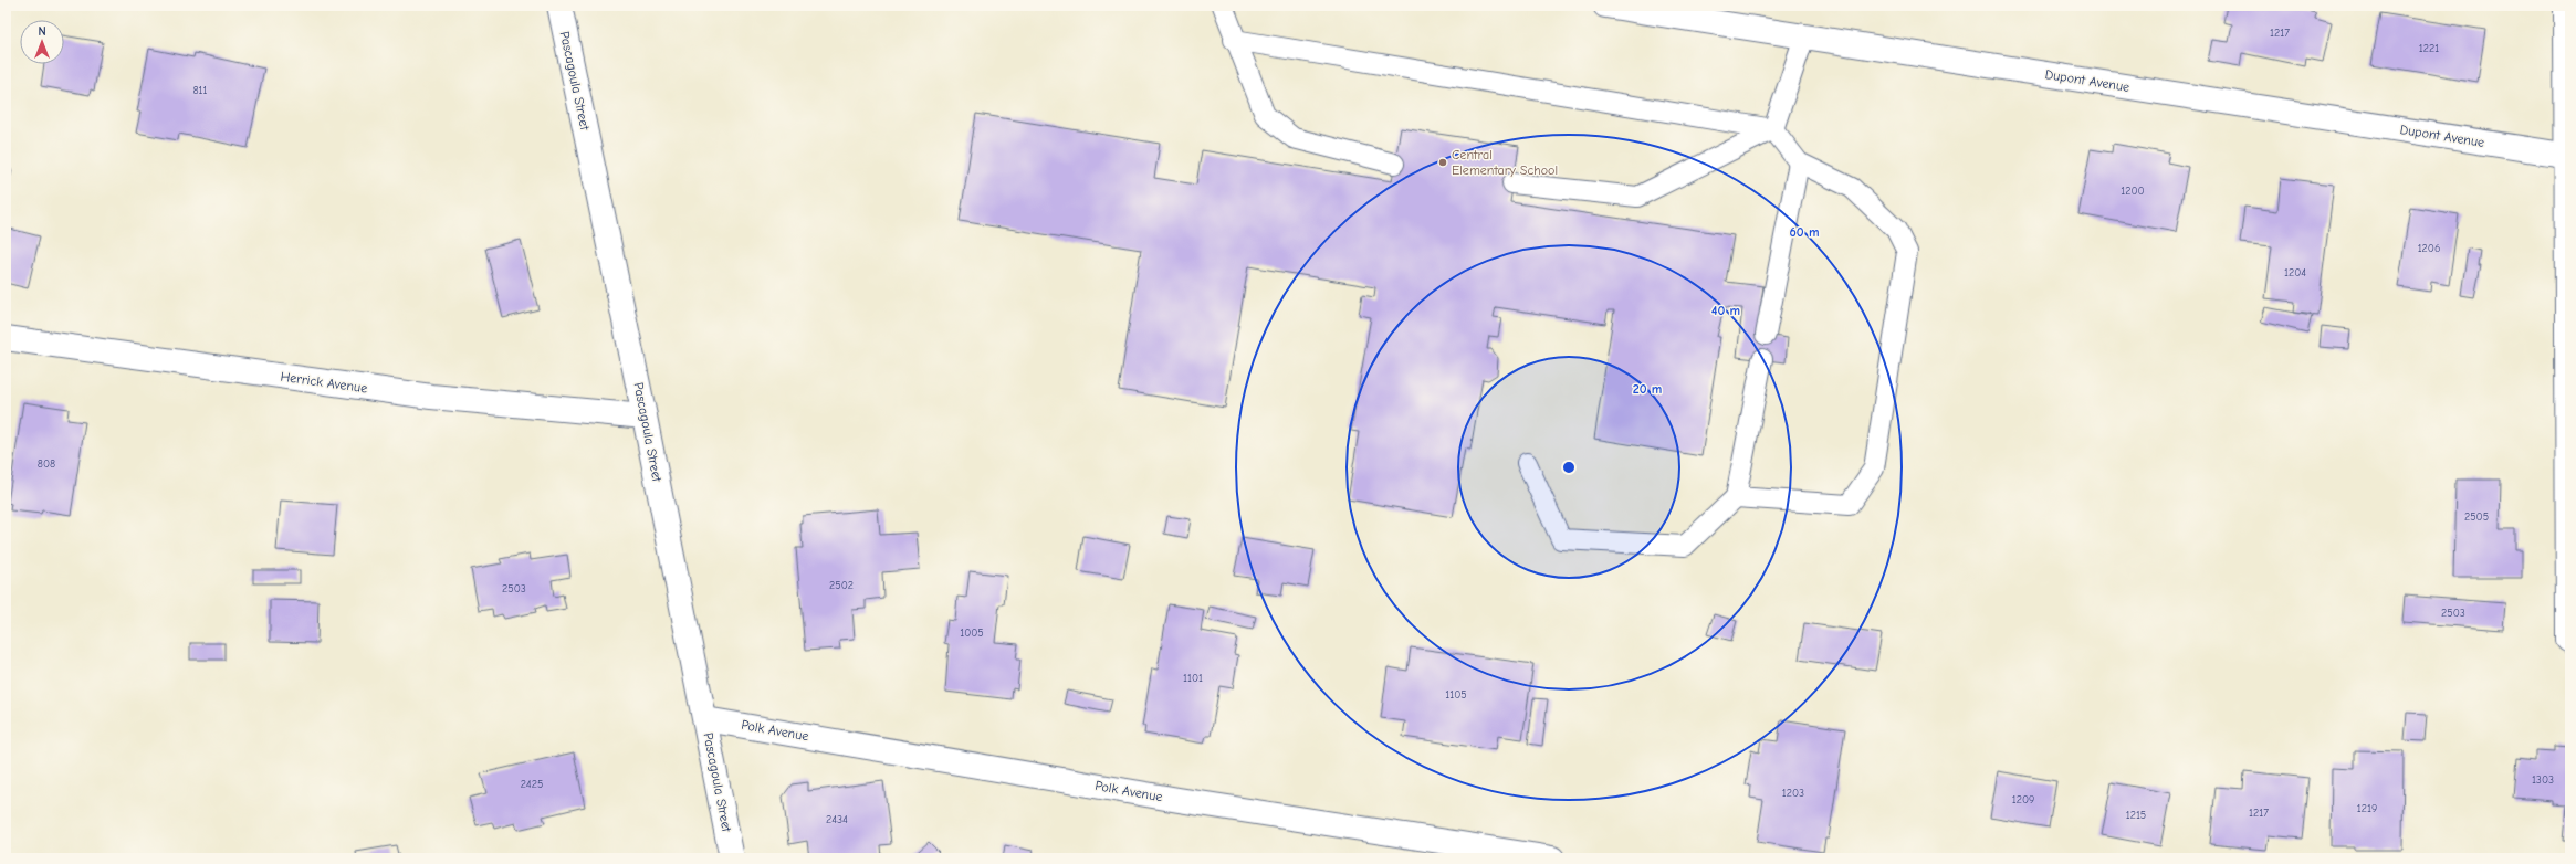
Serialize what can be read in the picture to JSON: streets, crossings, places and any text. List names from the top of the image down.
{
  "streets": {
    "street": [
      "Pascagoula Street",
      "Dupont Avenue",
      "Herrick Avenue",
      "Polk Avenue"
    ]
  },
  "crossings": [
    ["Pascagoula Street", "Herrick Avenue"],
    ["Pascagoula Street", "Polk Avenue"]
  ],
  "places": ["Central Elementary School"],
  "house_numbers": [
    "1217",
    "1221",
    "811",
    "1200",
    "1206",
    "1204",
    "808",
    "2505",
    "2502",
    "2503",
    "2503",
    "1005",
    "1101",
    "1105",
    "1303",
    "2425",
    "1203",
    "1209",
    "1219",
    "1217",
    "1215",
    "2434"
  ],
  "north": "top",
  "rings": ["60 m", "40 m", "20 m"]
}
